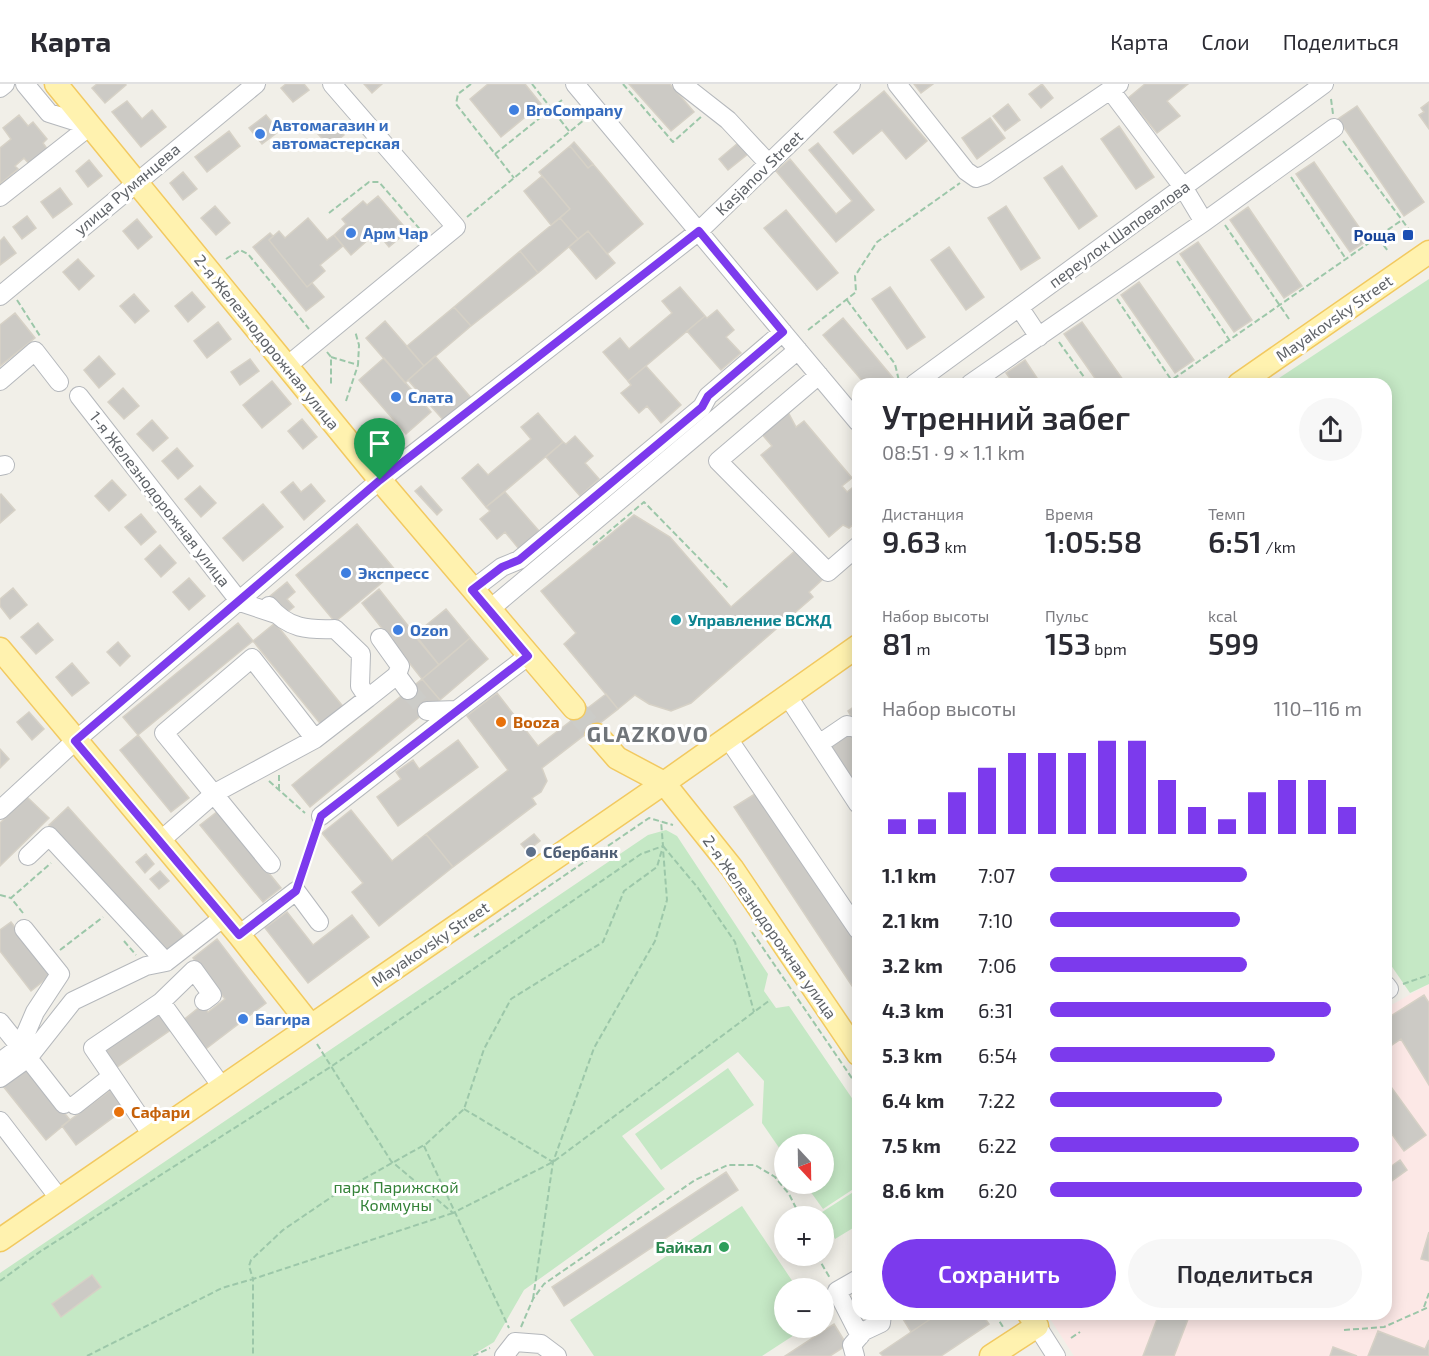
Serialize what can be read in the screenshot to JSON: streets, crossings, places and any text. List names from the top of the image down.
{
  "streets": {
    "main road": ["Mayakovsky Street", "2-я Железнодорожная улица"],
    "street": [
      "Kasjanov Street",
      "улица Румянцева",
      "переулок Шаповалова",
      "1-я Железнодорожная улица"
    ]
  },
  "crossings": [
    ["Kasjanov Street", "2-я Железнодорожная улица"],
    ["Kasjanov Street", "1-я Железнодорожная улица"],
    ["улица Румянцева", "2-я Железнодорожная улица"],
    ["Mayakovsky Street", "2-я Железнодорожная улица"]
  ],
  "districts": ["GLAZKOVO"],
  "parks": ["парк Парижской Коммуны"],
  "places": {
    "other": [
      "BroCompany",
      "Автомагазин и автомастерская",
      "Арм Чар",
      "Слата",
      "Экспресс",
      "Управление ВСЖД",
      "Ozon",
      "Booza",
      "Сбербанк",
      "Багира",
      "Сафари",
      "Байкал"
    ],
    "transit": ["Роща"]
  },
  "north": "bottom",
  "page": {
    "header": "Карта",
    "nav": ["Карта", "Слои", "Поделиться"],
    "heading": ["Утренний забег", "08:51 · 9 × 1.1 km"],
    "stats": [
      ["Дистанция", "9.63 km"],
      ["Время", "1:05:58"],
      ["Темп", "6:51 /km"],
      ["Набор высоты", "81 m"],
      ["Пульс", "153 bpm"],
      ["kcal", "599"]
    ],
    "chart": ["Набор высоты", "110–116 m"],
    "list": [
      {
        "name": "1.1 km",
        "note": "7:07"
      },
      {
        "name": "2.1 km",
        "note": "7:10"
      },
      {
        "name": "3.2 km",
        "note": "7:06"
      },
      {
        "name": "4.3 km",
        "note": "6:31"
      },
      {
        "name": "5.3 km",
        "note": "6:54"
      },
      {
        "name": "6.4 km",
        "note": "7:22"
      },
      {
        "name": "7.5 km",
        "note": "6:22"
      },
      {
        "name": "8.6 km",
        "note": "6:20"
      }
    ],
    "map_buttons": ["+", "−"],
    "buttons": ["Сохранить", "Поделиться"]
  }
}
